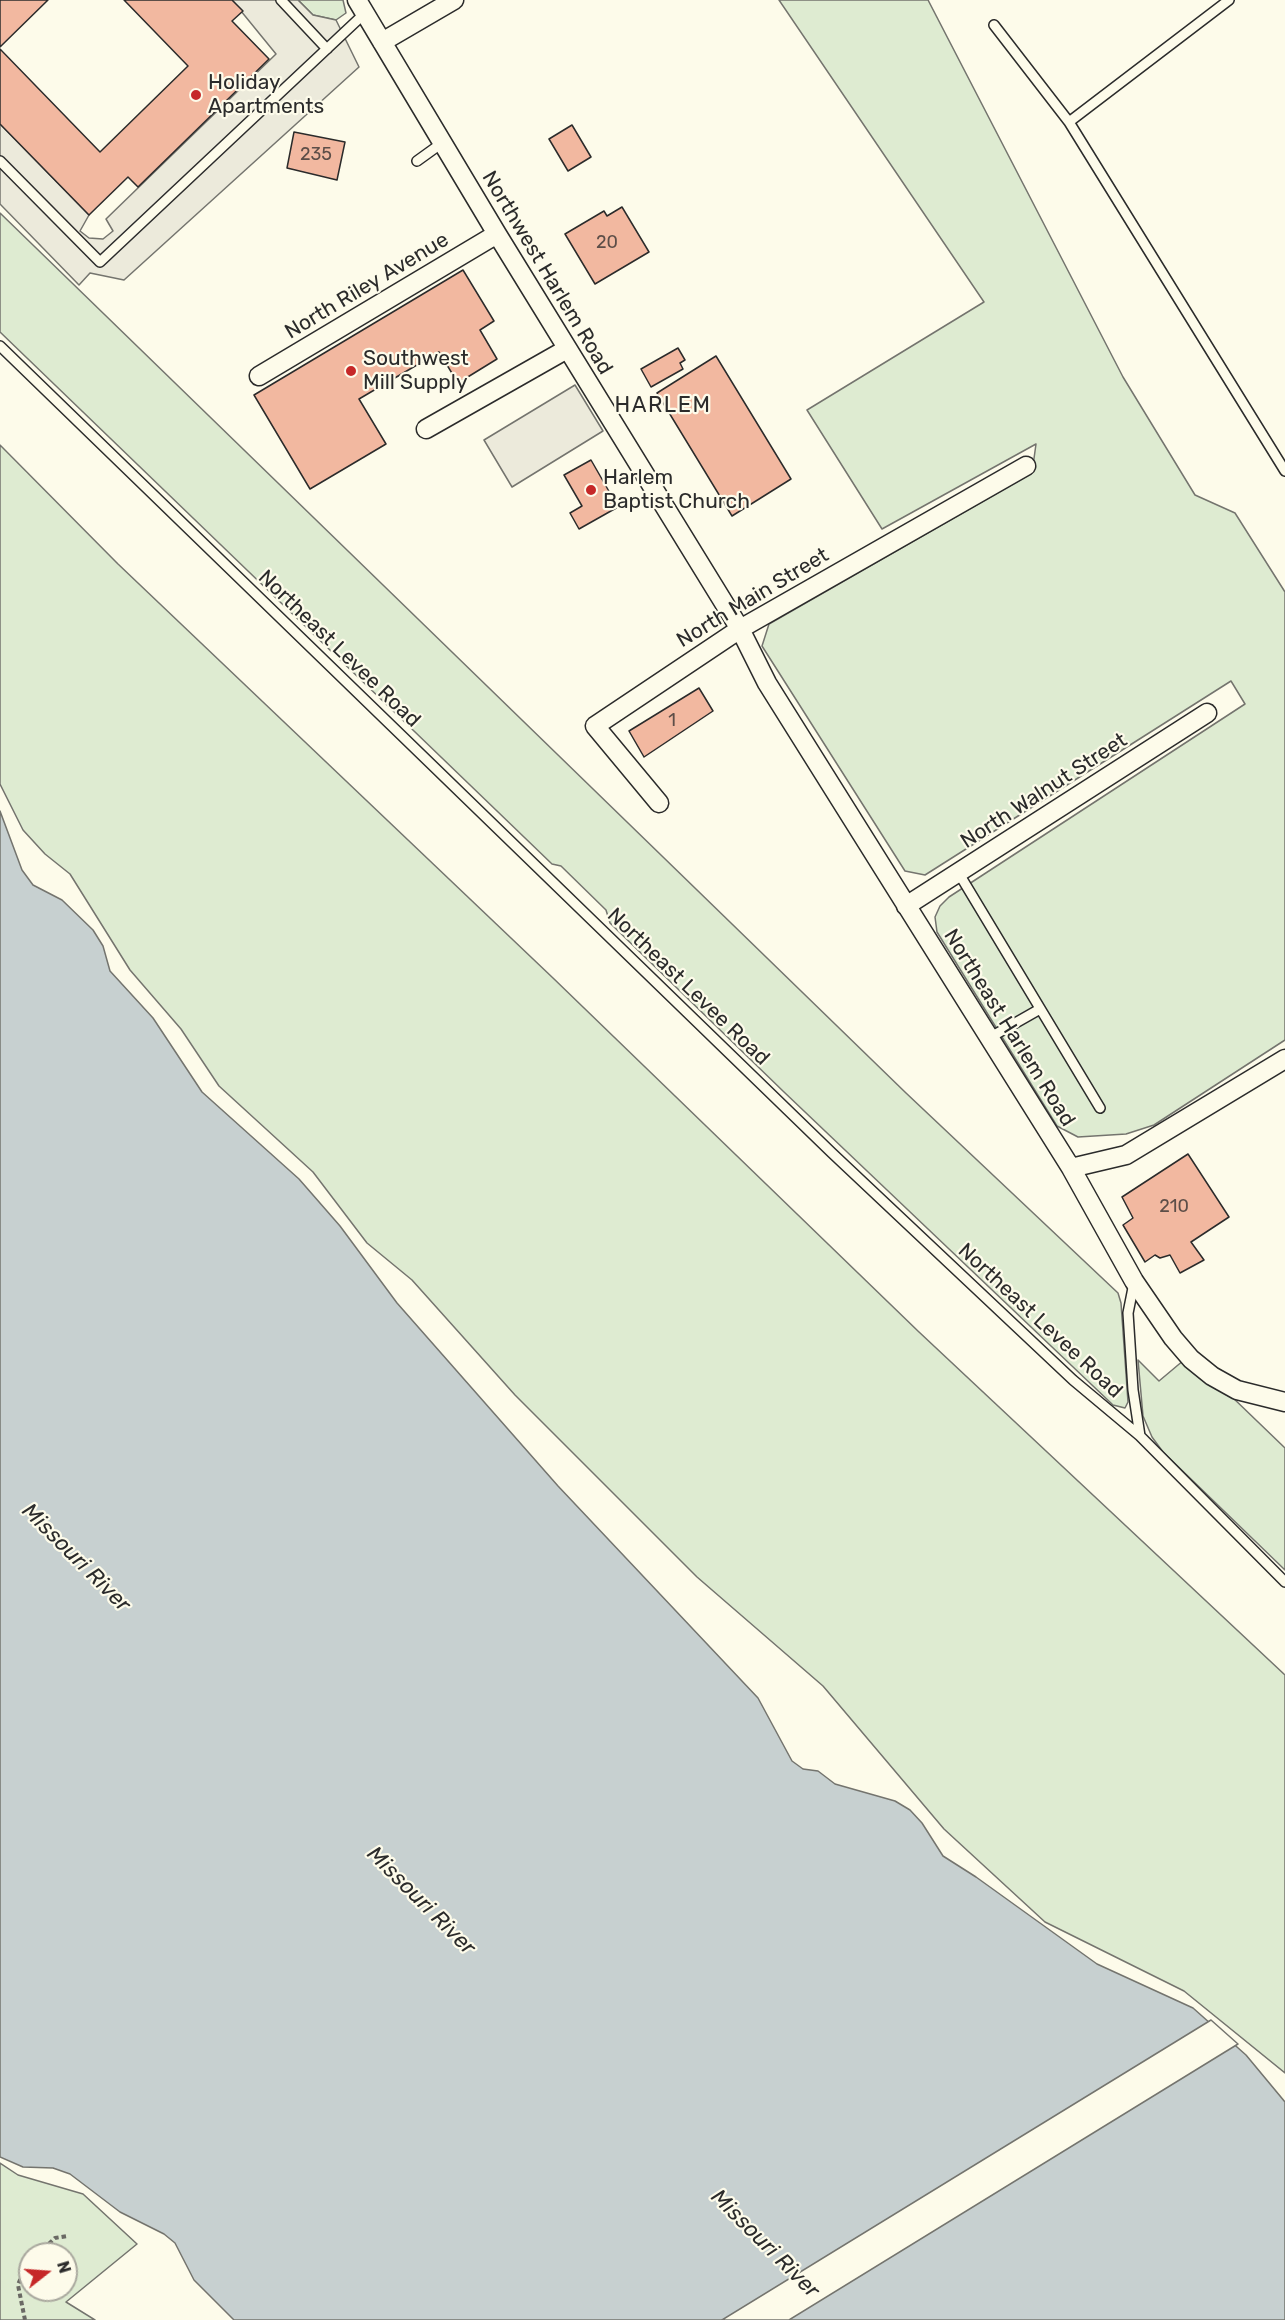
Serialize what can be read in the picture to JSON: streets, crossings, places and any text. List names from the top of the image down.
{
  "streets": {
    "street": [
      "Northwest Harlem Road",
      "North Riley Avenue",
      "North Main Street",
      "North Walnut Street",
      "Northeast Harlem Road"
    ],
    "lane": ["Northeast Levee Road"]
  },
  "crossings": [
    ["Northwest Harlem Road", "North Riley Avenue"],
    ["Northwest Harlem Road", "North Main Street"],
    ["Northwest Harlem Road", "Northeast Harlem Road"],
    ["North Main Street", "Northeast Harlem Road"],
    ["North Walnut Street", "Northeast Harlem Road"]
  ],
  "districts": ["HARLEM"],
  "water": ["Missouri River"],
  "places": ["Holiday Apartments", "Southwest Mill Supply", "Harlem Baptist Church"],
  "house_numbers": [
    "235",
    "20",
    "1",
    "210"
  ],
  "north": "right"
}
